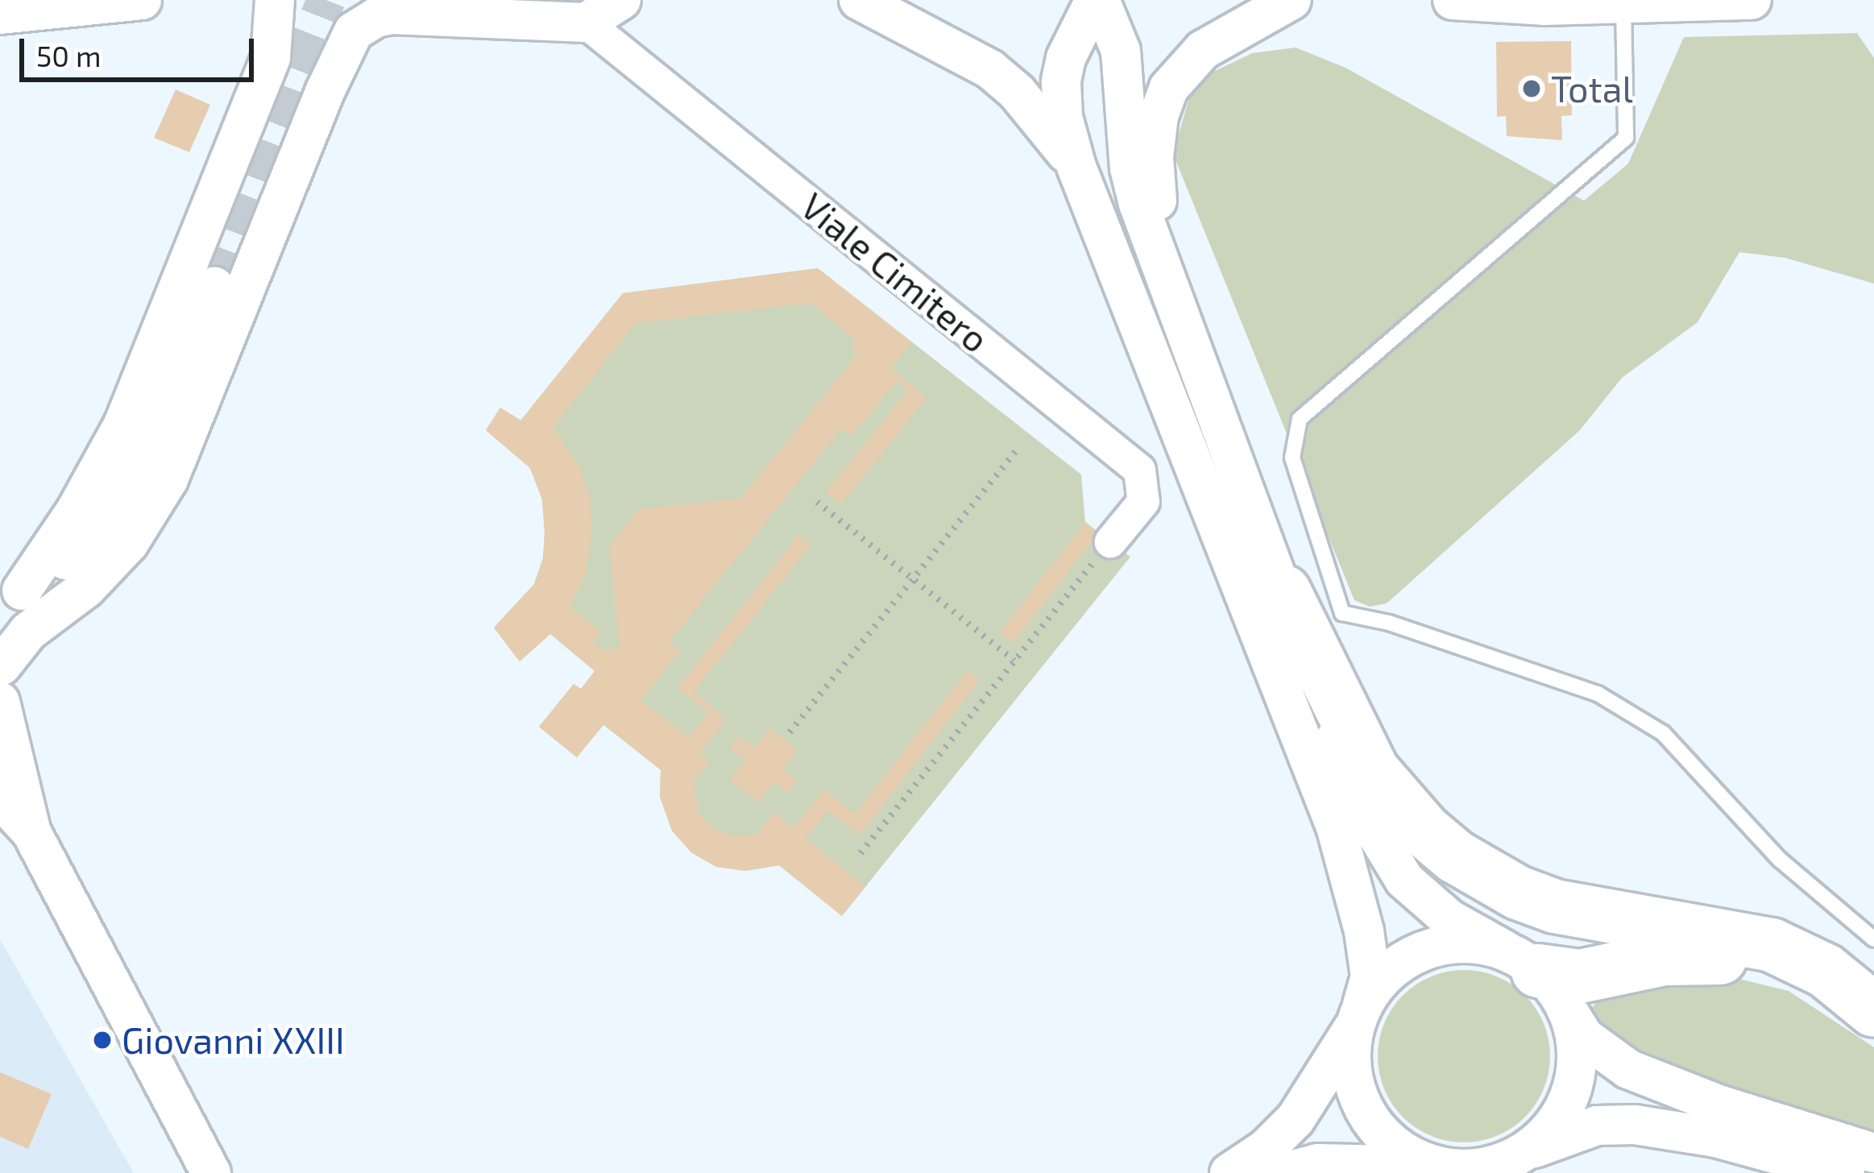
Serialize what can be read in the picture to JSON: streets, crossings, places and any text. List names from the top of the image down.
{
  "streets": {
    "street": ["Viale Cimitero"]
  },
  "places": ["Total", "Giovanni XXIII"],
  "scale_bar": "50 m"
}
